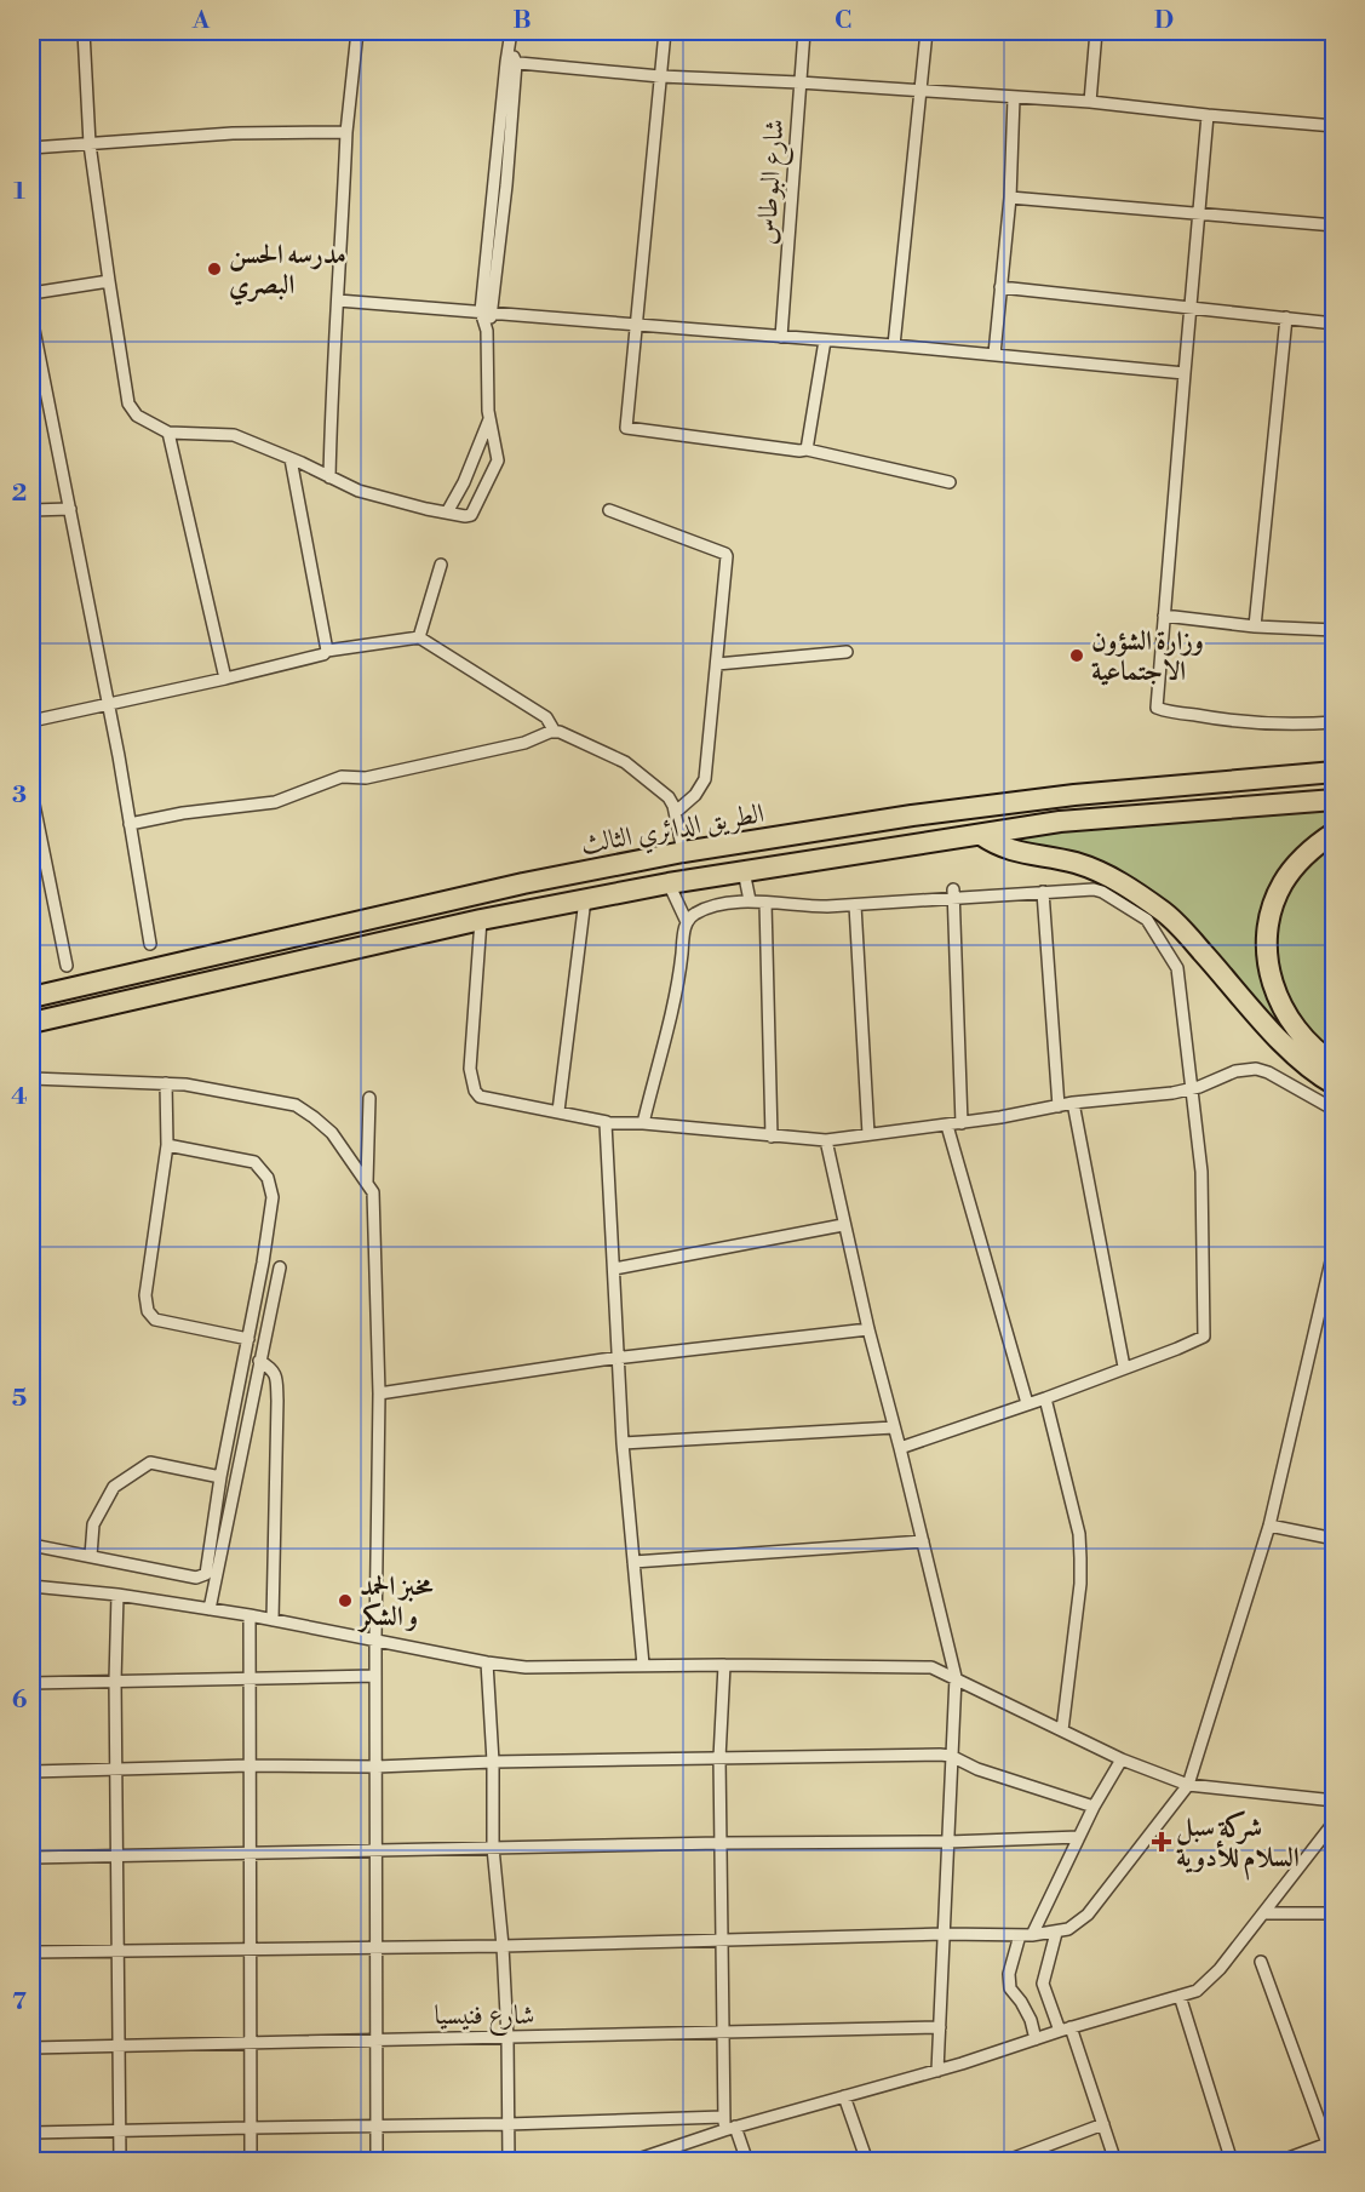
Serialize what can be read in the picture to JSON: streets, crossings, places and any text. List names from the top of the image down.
{
  "streets": {
    "highway": ["الطريق الدائري الثالث"],
    "street": ["شارع البوطاس", "شارع فنيسيا"]
  },
  "places": {
    "other": ["مدرسه الحسن البصري", "وزارة الشؤون الاجتماعية", "مخبز الحمد و الشكر"],
    "health": ["شركة سبل السلام للأدوية"]
  },
  "grid": {
    "columns": [
      "A",
      "B",
      "C",
      "D"
    ],
    "rows": [
      "1",
      "2",
      "3",
      "4",
      "5",
      "6",
      "7"
    ]
  }
}
